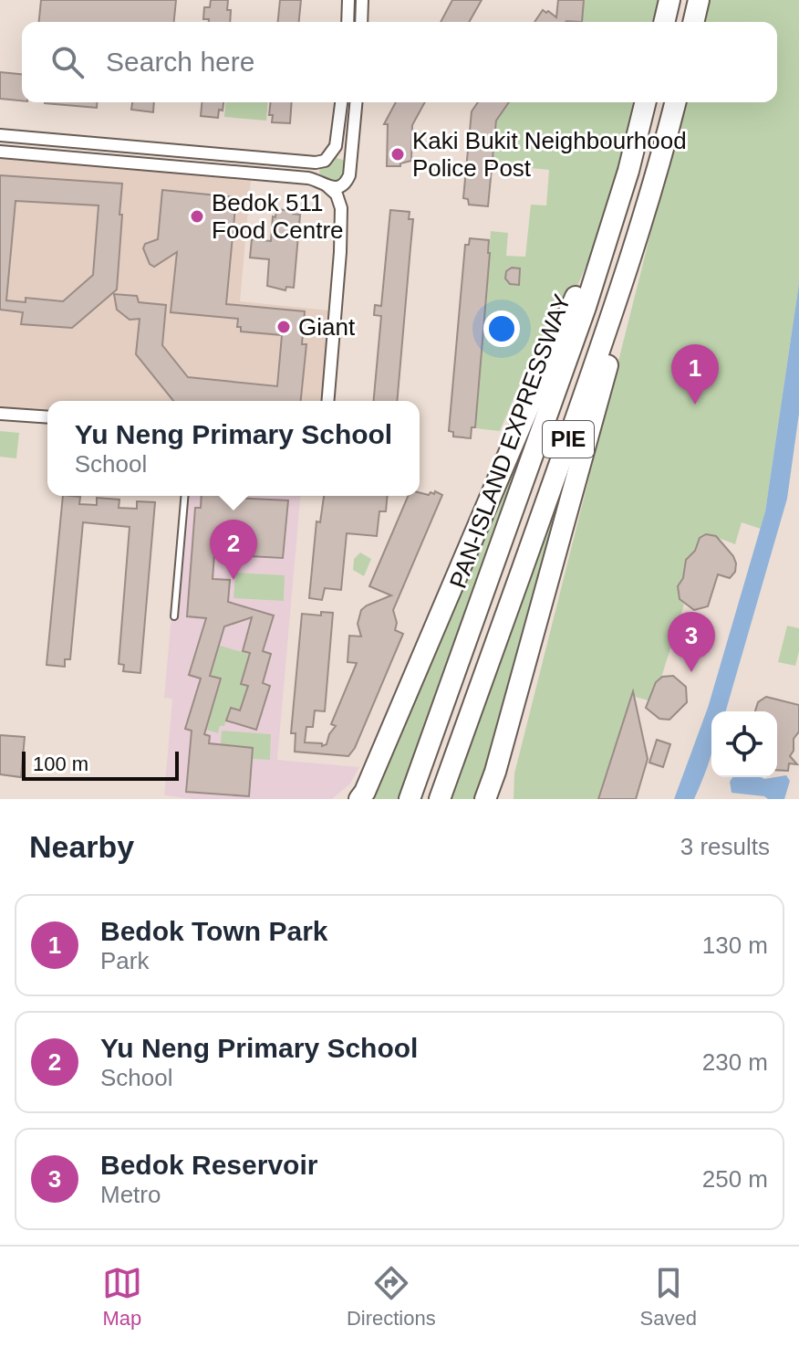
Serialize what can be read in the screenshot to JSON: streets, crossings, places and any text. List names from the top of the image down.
{
  "streets": {
    "highway": ["PIE", "PAN-ISLAND EXPRESSWAY"]
  },
  "places": ["Kaki Bukit Neighbourhood Police Post", "Bedok 511 Food Centre", "Giant"],
  "scale_bar": "100 m",
  "page": {
    "search": "Search here",
    "pins": ["1", "2", "3"],
    "popup": ["Yu Neng Primary School", "School"],
    "scale": "100 m",
    "heading": ["Nearby", "3 results"],
    "list": [
      {
        "mark": "1",
        "name": "Bedok Town Park",
        "note": "Park",
        "value": "130 m"
      },
      {
        "mark": "2",
        "name": "Yu Neng Primary School",
        "note": "School",
        "value": "230 m"
      },
      {
        "mark": "3",
        "name": "Bedok Reservoir",
        "note": "Metro",
        "value": "250 m"
      }
    ],
    "nav": ["Map", "Directions", "Saved"]
  }
}
